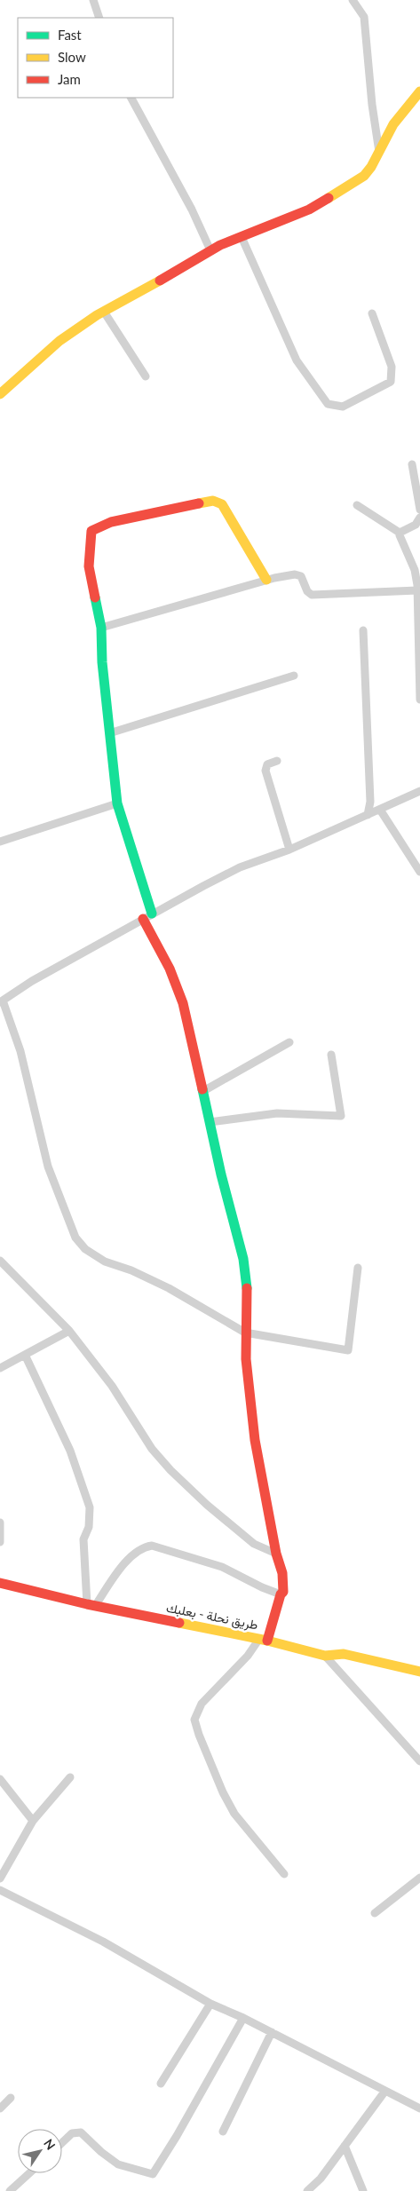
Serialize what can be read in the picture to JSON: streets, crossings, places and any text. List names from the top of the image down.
{
  "streets": {
    "street": ["طريق نحلة - بعلبك"]
  },
  "legend": ["Fast", "Slow", "Jam"],
  "north": "top right"
}
